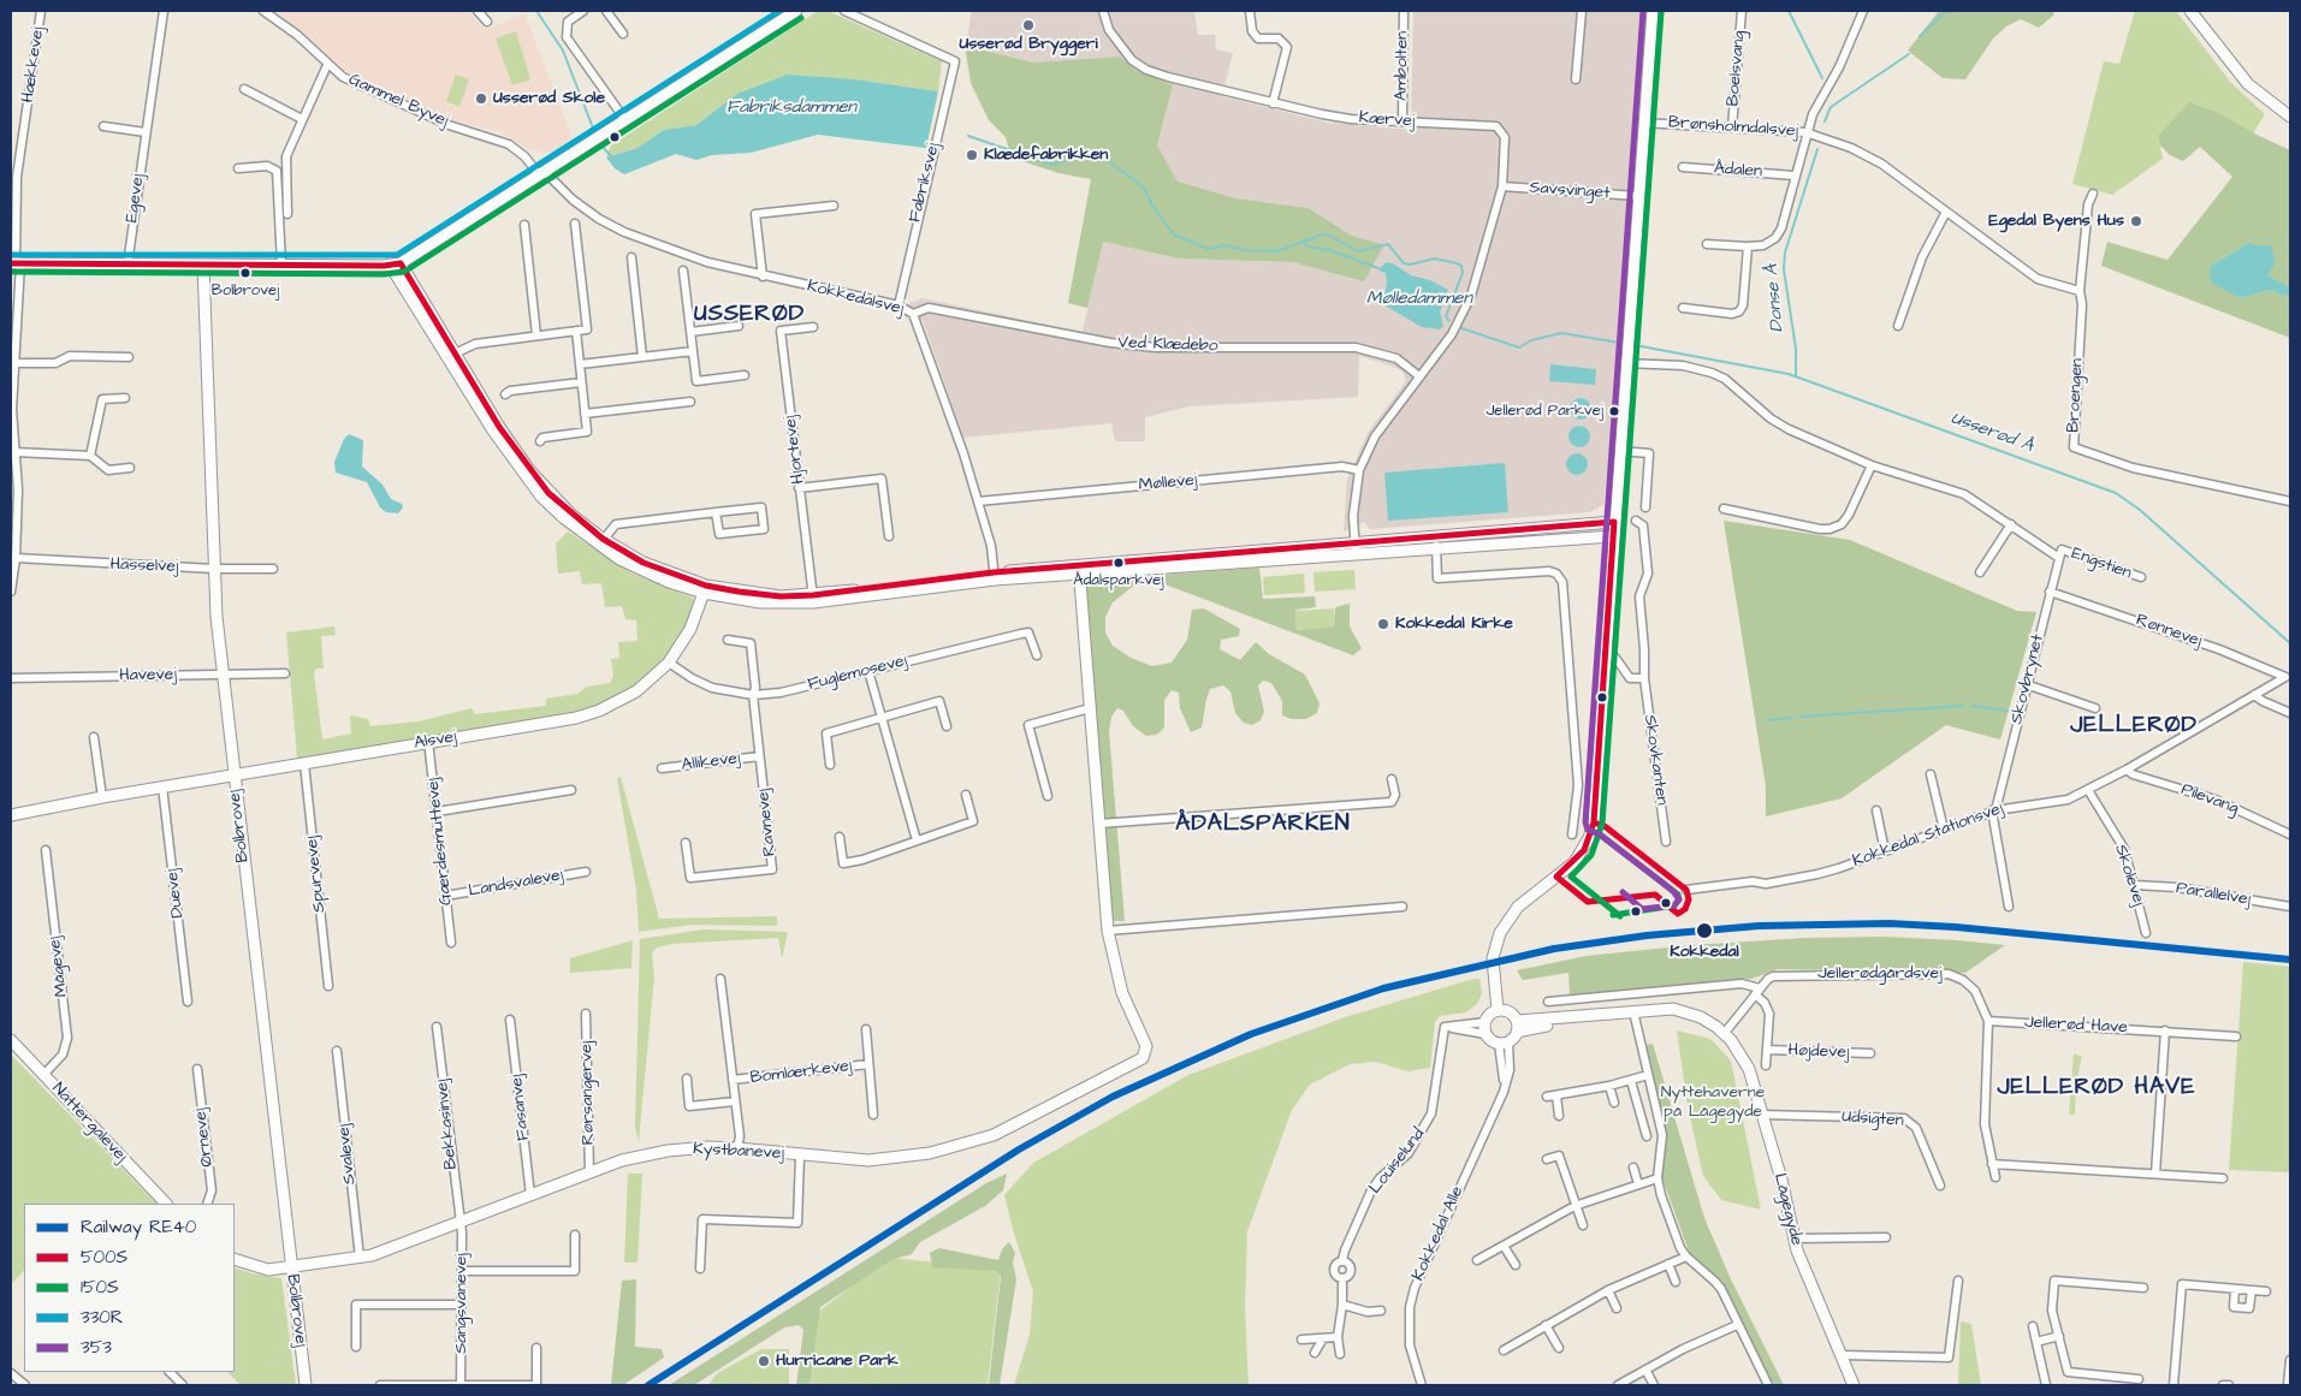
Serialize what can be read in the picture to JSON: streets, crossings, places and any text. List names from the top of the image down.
{
  "streets": {
    "street": [
      "Hækkevej",
      "Ambolten",
      "Boelsvang",
      "Gammel Byvej",
      "Kærvej",
      "Brønsholmdalsvej",
      "Ådalen",
      "Fabriksvej",
      "Savsvinget",
      "Egevej",
      "Kokkedalsvej",
      "Ved Klædebo",
      "Broengen",
      "Hjortevej",
      "Møllevej",
      "Engstien",
      "Hasselvej",
      "Rønnevej",
      "Fuglemosevej",
      "Havevej",
      "Skovbrynet",
      "Alsvej",
      "Skovkanten",
      "Allikevej",
      "Pilevang",
      "Ravnevej",
      "Bolbrovej",
      "Kokkedal Stationsvej",
      "Gærdesmuttevej",
      "Spurvevej",
      "Skolevej",
      "Landsvalevej",
      "Duevej",
      "Parallelvej",
      "Mågevej",
      "Jellerødgårdsvej",
      "Jellerød Have",
      "Højdevej",
      "Bomlærkevej",
      "Rørsangervej",
      "Fasanvej",
      "Udsigten",
      "Nattergalevej",
      "Bekkasinvej",
      "Ørnevej",
      "Kystbanevej",
      "Svalevej",
      "Louiselund",
      "Lågegyde",
      "Kokkedal Alle",
      "Sangsvanevej"
    ]
  },
  "crossings": [
    ["Hækkevej", "Hasselvej"],
    ["Ambolten", "Kærvej"],
    ["Boelsvang", "Brønsholmdalsvej"],
    ["Gammel Byvej", "Kokkedalsvej"],
    ["Kærvej", "Savsvinget"],
    ["Brønsholmdalsvej", "Broengen"],
    ["Fabriksvej", "Kokkedalsvej"],
    ["Kokkedalsvej", "Ved Klædebo"],
    ["Kokkedalsvej", "Møllevej"],
    ["Engstien", "Skovbrynet"],
    ["Hasselvej", "Bolbrovej"],
    ["Rønnevej", "Skovbrynet"],
    ["Rønnevej", "Kokkedal Stationsvej"],
    ["Fuglemosevej", "Alsvej"],
    ["Fuglemosevej", "Ravnevej"],
    ["Havevej", "Bolbrovej"],
    ["Skovbrynet", "Kokkedal Stationsvej"],
    ["Alsvej", "Bolbrovej"],
    ["Alsvej", "Gærdesmuttevej"],
    ["Alsvej", "Spurvevej"],
    ["Alsvej", "Duevej"],
    ["Allikevej", "Ravnevej"],
    ["Pilevang", "Kokkedal Stationsvej"],
    ["Bolbrovej", "Kystbanevej"],
    ["Kokkedal Stationsvej", "Skolevej"],
    ["Gærdesmuttevej", "Landsvalevej"],
    ["Skolevej", "Parallelvej"],
    ["Mågevej", "Nattergalevej"],
    ["Jellerødgårdsvej", "Jellerød Have"],
    ["Jellerødgårdsvej", "Lågegyde"],
    ["Rørsangervej", "Kystbanevej"],
    ["Fasanvej", "Kystbanevej"],
    ["Udsigten", "Lågegyde"],
    ["Bekkasinvej", "Kystbanevej"],
    ["Bekkasinvej", "Sangsvanevej"],
    ["Kystbanevej", "Svalevej"],
    ["Kystbanevej", "Sangsvanevej"],
    ["Lågegyde", "Kokkedal Alle"]
  ],
  "districts": [
    "USSERØD",
    "JELLERØD",
    "ÅDALSPARKEN",
    "JELLERØD HAVE"
  ],
  "water": [
    "Fabriksdammen",
    "Donse Å",
    "Mølledammen",
    "Usserød Å"
  ],
  "parks": ["Nyttehaverne på Lågegyde"],
  "places": [
    "Usserød Bryggeri",
    "Usserød Skole",
    "Klædefabrikken",
    "Egedal Byens Hus",
    "Bolbrovej",
    "Jellerød Parkvej",
    "Ådalsparkvej",
    "Kokkedal Kirke",
    "Kokkedal",
    "Hurricane Park"
  ],
  "lines": [
    "transit line 330R",
    "transit line 353",
    "transit line 150S",
    "transit line 500S",
    "rail line RE40"
  ],
  "legend": [
    "Railway RE40",
    "500S",
    "150S",
    "330R",
    "353"
  ]
}
